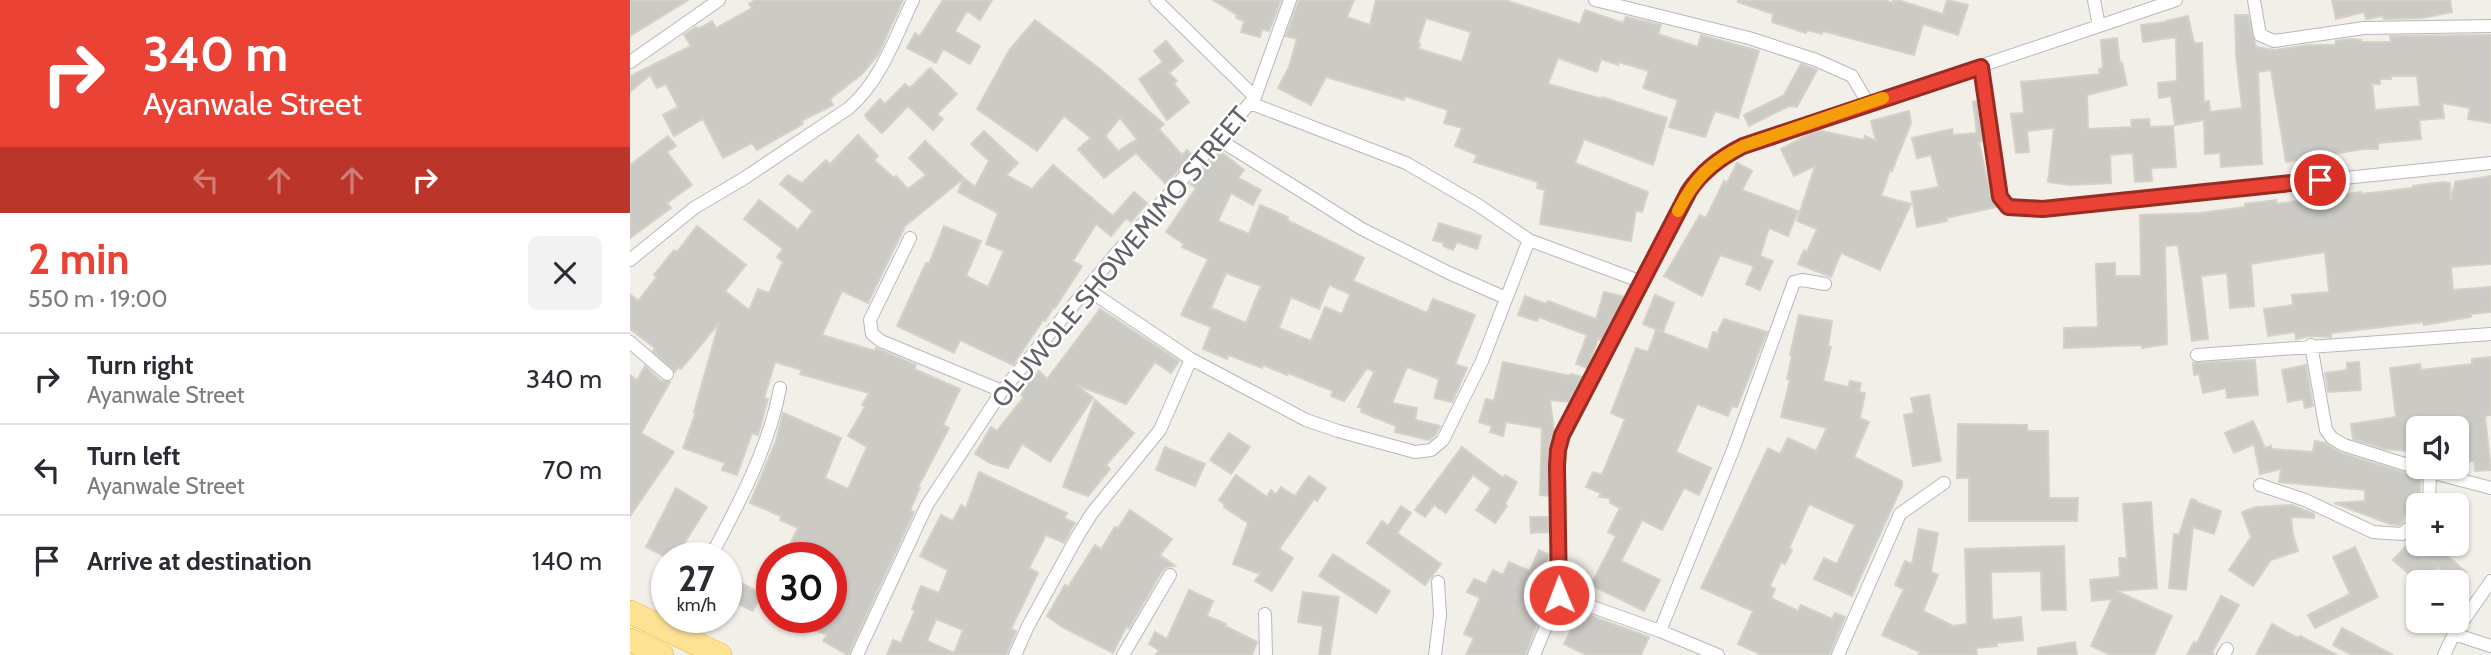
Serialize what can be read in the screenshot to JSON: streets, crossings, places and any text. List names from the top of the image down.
{
  "streets": {
    "street": ["OLUWOLE SHOWEMIMO STREET"]
  },
  "page": {
    "turn": ["340 m", "Ayanwale Street"],
    "heading": ["2 min", "550 m · 19:00"],
    "list": [
      {
        "name": "Turn right",
        "note": "Ayanwale Street",
        "value": "340 m"
      },
      {
        "name": "Turn left",
        "note": "Ayanwale Street",
        "value": "70 m"
      },
      {
        "name": "Arrive at destination",
        "value": "140 m"
      }
    ],
    "map_buttons": ["+", "−"],
    "speed": "27 km/h",
    "limit": "30"
  }
}
